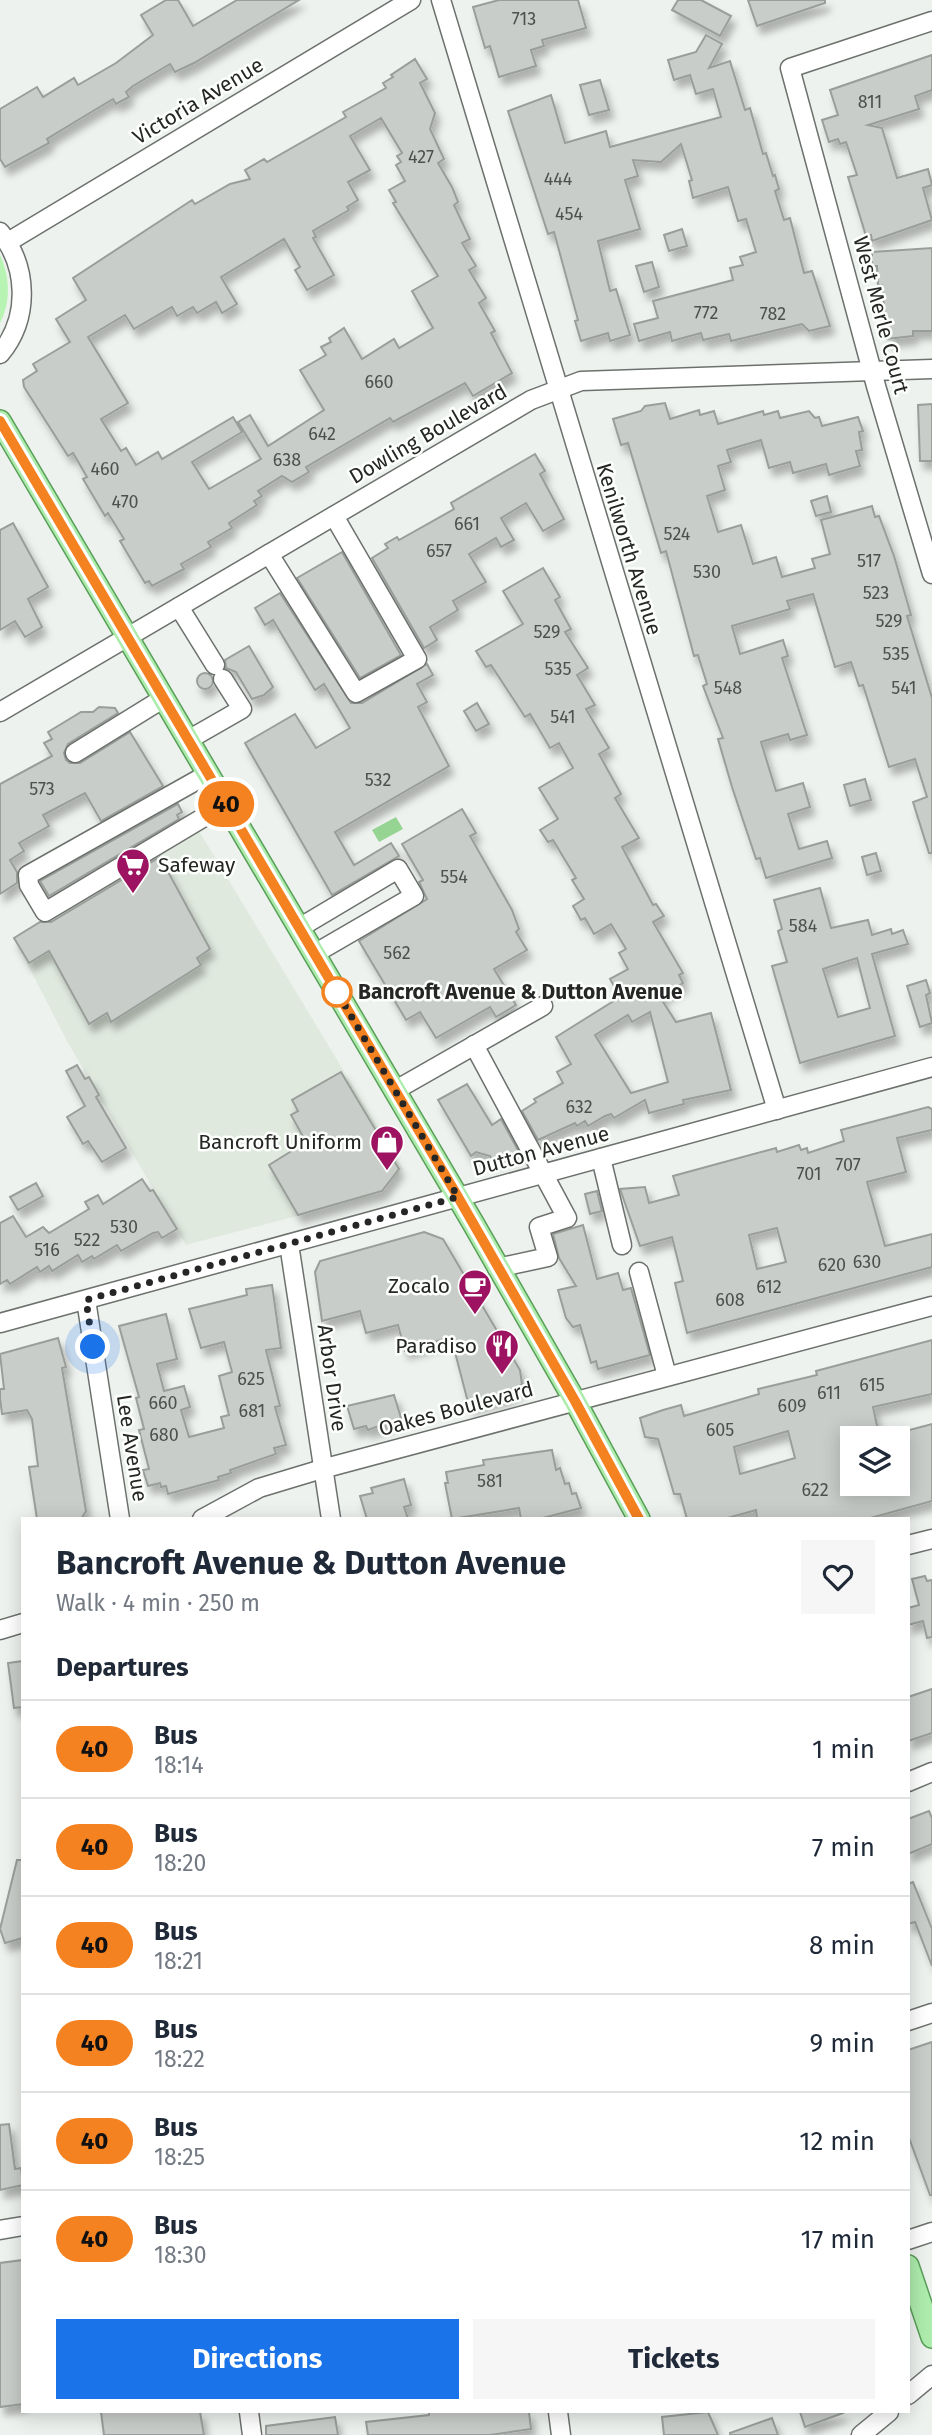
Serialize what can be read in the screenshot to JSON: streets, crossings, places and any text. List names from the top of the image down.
{
  "streets": {
    "street": [
      "Victoria Avenue",
      "West Merle Court",
      "Dowling Boulevard",
      "Kenilworth Avenue",
      "Dutton Avenue",
      "Arbor Drive",
      "Oakes Boulevard",
      "Lee Avenue"
    ]
  },
  "crossings": [
    ["West Merle Court", "Dowling Boulevard"],
    ["Dowling Boulevard", "Kenilworth Avenue"],
    ["Kenilworth Avenue", "Dutton Avenue"],
    ["Dutton Avenue", "Arbor Drive"],
    ["Dutton Avenue", "Lee Avenue"],
    ["Arbor Drive", "Oakes Boulevard"]
  ],
  "places": {
    "supermarket": ["Safeway"],
    "other": ["Bancroft Avenue & Dutton Avenue"],
    "shop": ["Bancroft Uniform"],
    "cafe": ["Zocalo"],
    "restaurant": ["Paradiso"]
  },
  "lines": ["bus line 40"],
  "house_numbers": [
    "713",
    "811",
    "427",
    "444",
    "454",
    "772",
    "782",
    "660",
    "642",
    "638",
    "460",
    "470",
    "661",
    "524",
    "657",
    "517",
    "530",
    "523",
    "529",
    "529",
    "535",
    "535",
    "548",
    "541",
    "541",
    "532",
    "573",
    "554",
    "584",
    "562",
    "632",
    "707",
    "701",
    "530",
    "522",
    "516",
    "630",
    "620",
    "612",
    "608",
    "625",
    "615",
    "611",
    "660",
    "609",
    "681",
    "605",
    "680",
    "581",
    "622"
  ],
  "page": {
    "on_map": "40",
    "heading": [
      ["Bancroft Avenue & Dutton Avenue", "Walk · 4 min · 250 m"],
      "Departures"
    ],
    "list": [
      {
        "mark": "40",
        "name": "Bus",
        "note": "18:14",
        "value": "1 min"
      },
      {
        "mark": "40",
        "name": "Bus",
        "note": "18:20",
        "value": "7 min"
      },
      {
        "mark": "40",
        "name": "Bus",
        "note": "18:21",
        "value": "8 min"
      },
      {
        "mark": "40",
        "name": "Bus",
        "note": "18:22",
        "value": "9 min"
      },
      {
        "mark": "40",
        "name": "Bus",
        "note": "18:25",
        "value": "12 min"
      },
      {
        "mark": "40",
        "name": "Bus",
        "note": "18:30",
        "value": "17 min"
      }
    ],
    "buttons": ["Directions", "Tickets"]
  }
}
